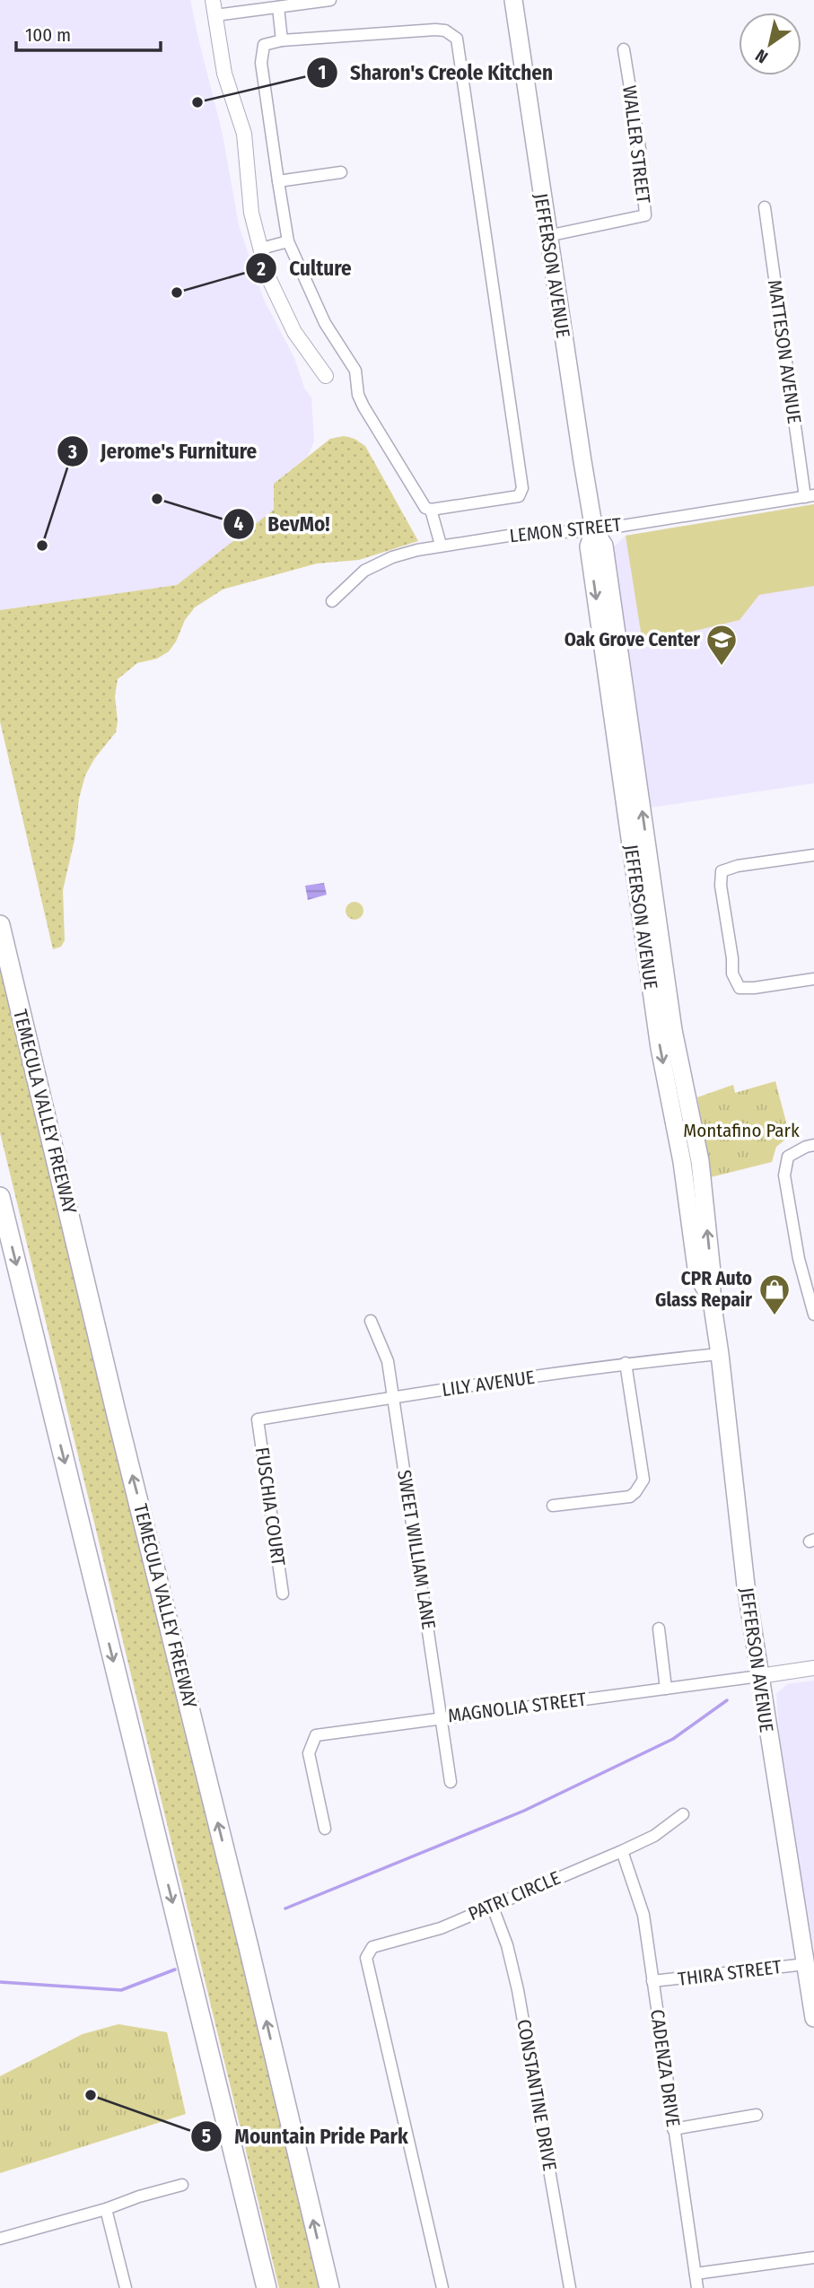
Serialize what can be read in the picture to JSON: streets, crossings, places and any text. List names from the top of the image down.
{
  "streets": {
    "highway": ["TEMECULA VALLEY FREEWAY"],
    "main road": ["JEFFERSON AVENUE"],
    "street": [
      "WALLER STREET",
      "MATTESON AVENUE",
      "LEMON STREET",
      "LILY AVENUE",
      "FUSCHIA COURT",
      "SWEET WILLIAM LANE",
      "MAGNOLIA STREET",
      "PATRI CIRCLE",
      "THIRA STREET",
      "CADENZA DRIVE",
      "CONSTANTINE DRIVE"
    ]
  },
  "crossings": [
    ["WALLER STREET", "JEFFERSON AVENUE"],
    ["JEFFERSON AVENUE", "LEMON STREET"],
    ["JEFFERSON AVENUE", "LILY AVENUE"],
    ["JEFFERSON AVENUE", "MAGNOLIA STREET"],
    ["JEFFERSON AVENUE", "THIRA STREET"],
    ["MATTESON AVENUE", "LEMON STREET"],
    ["LILY AVENUE", "FUSCHIA COURT"],
    ["LILY AVENUE", "SWEET WILLIAM LANE"],
    ["SWEET WILLIAM LANE", "MAGNOLIA STREET"],
    ["PATRI CIRCLE", "CADENZA DRIVE"],
    ["PATRI CIRCLE", "CONSTANTINE DRIVE"],
    ["THIRA STREET", "CADENZA DRIVE"]
  ],
  "parks": ["Montafino Park"],
  "places": {
    "other": [
      "Sharon's Creole Kitchen",
      "Culture",
      "BevMo!",
      "Jerome's Furniture",
      "Mountain Pride Park"
    ],
    "school or university": ["Oak Grove Center"],
    "shop": ["CPR Auto Glass Repair"]
  },
  "scale_bar": "100 m",
  "north": "bottom left"
}
